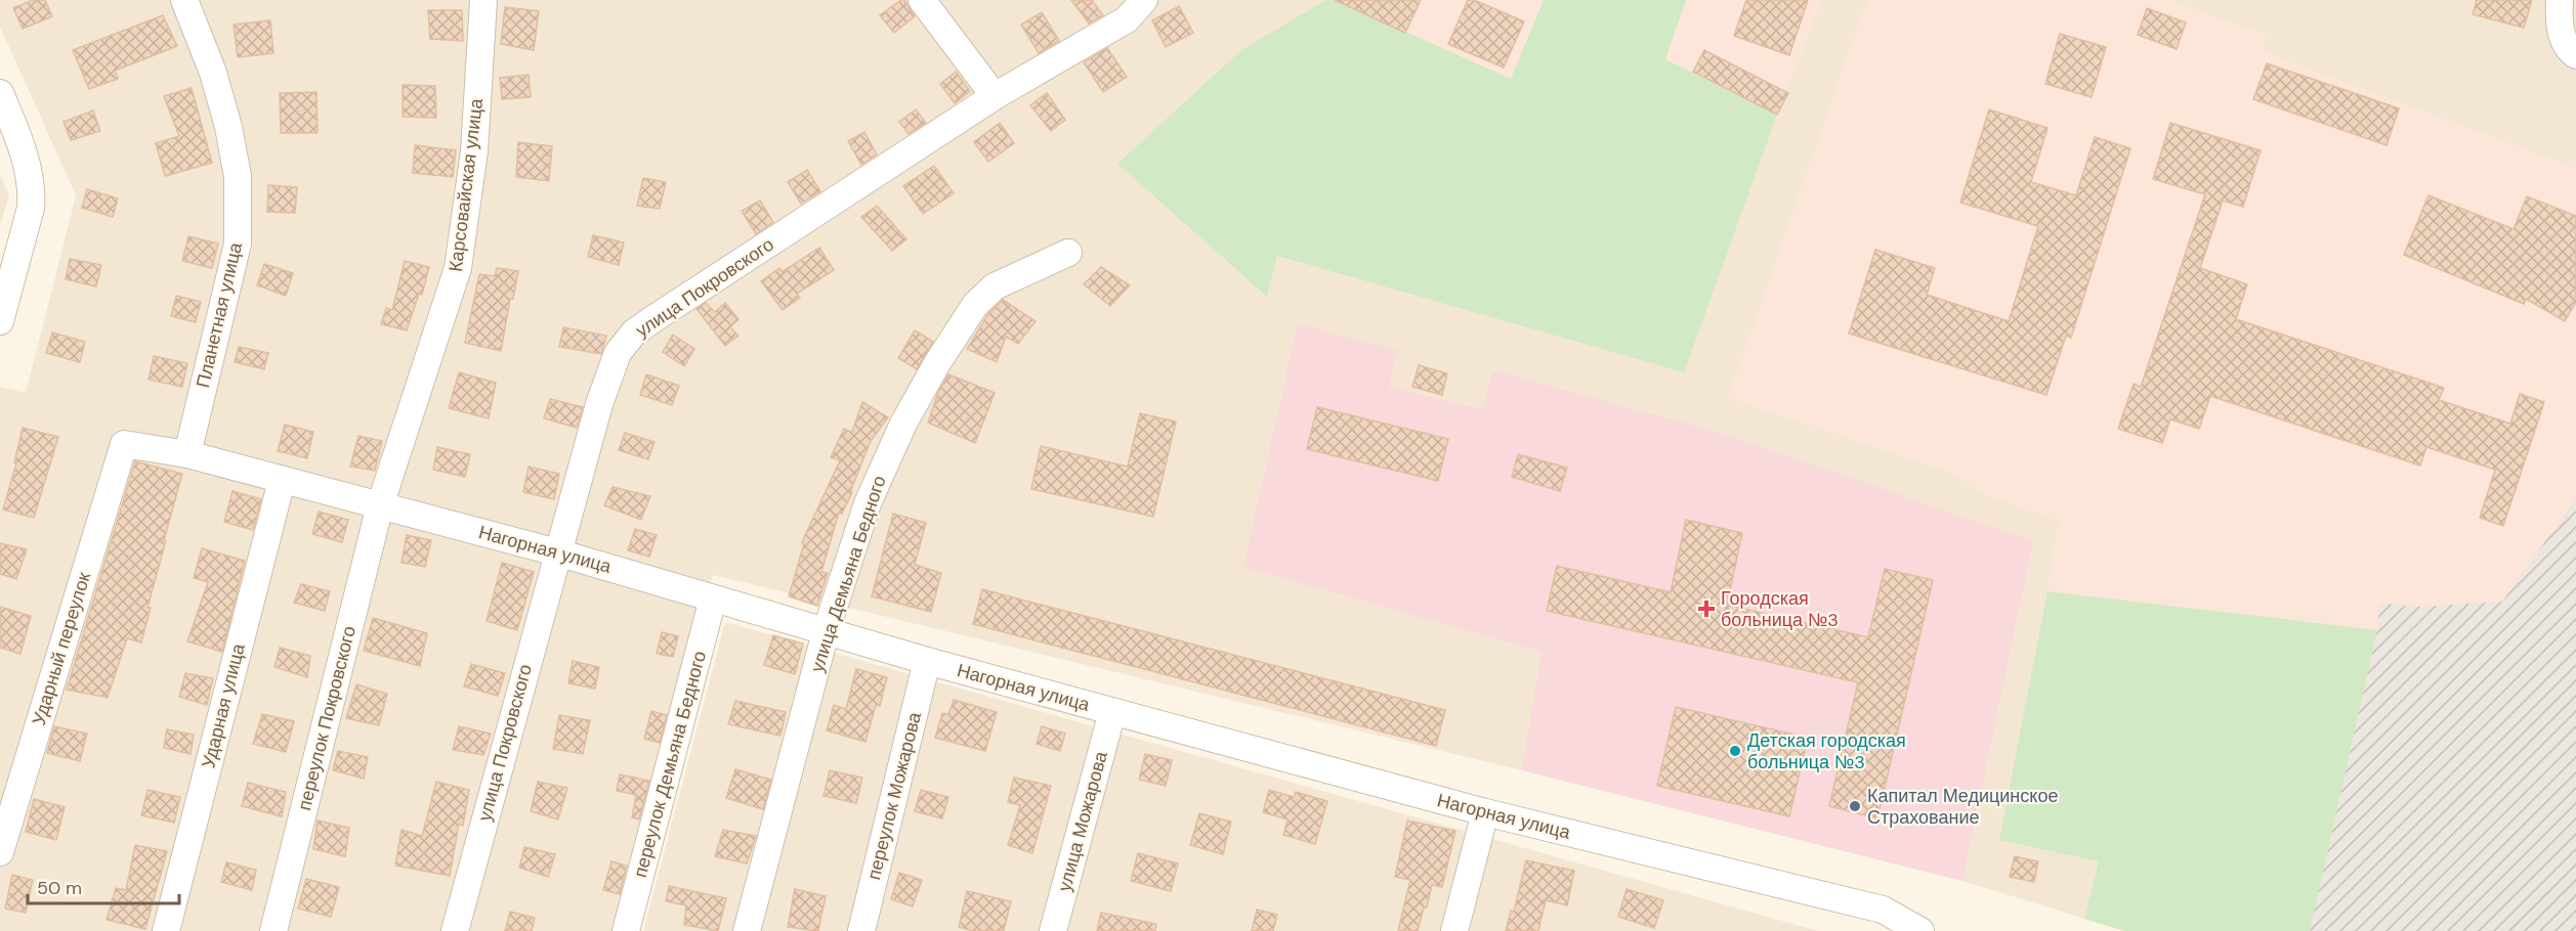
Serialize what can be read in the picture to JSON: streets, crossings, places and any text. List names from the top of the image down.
{
  "streets": {
    "street": [
      "Карсовайская улица",
      "улица Покровского",
      "Планетная улица",
      "Нагорная улица",
      "улица Демьяна Бедного",
      "Ударный переулок",
      "Ударная улица",
      "переулок Покровского",
      "переулок Демьяна Бедного",
      "переулок Можарова",
      "улица Можарова"
    ]
  },
  "crossings": [
    ["Карсовайская улица", "Нагорная улица"],
    ["Карсовайская улица", "переулок Покровского"],
    ["улица Покровского", "Нагорная улица"],
    ["Планетная улица", "Нагорная улица"],
    ["Нагорная улица", "улица Демьяна Бедного"],
    ["Нагорная улица", "Ударный переулок"],
    ["Нагорная улица", "Ударная улица"],
    ["Нагорная улица", "переулок Покровского"],
    ["Нагорная улица", "переулок Демьяна Бедного"],
    ["Нагорная улица", "переулок Можарова"],
    ["Нагорная улица", "улица Можарова"]
  ],
  "places": {
    "health": ["Городская больница №3"],
    "other": ["Детская городская больница №3", "Капитал Медицинское Страхование"]
  },
  "scale_bar": "50 m"
}
